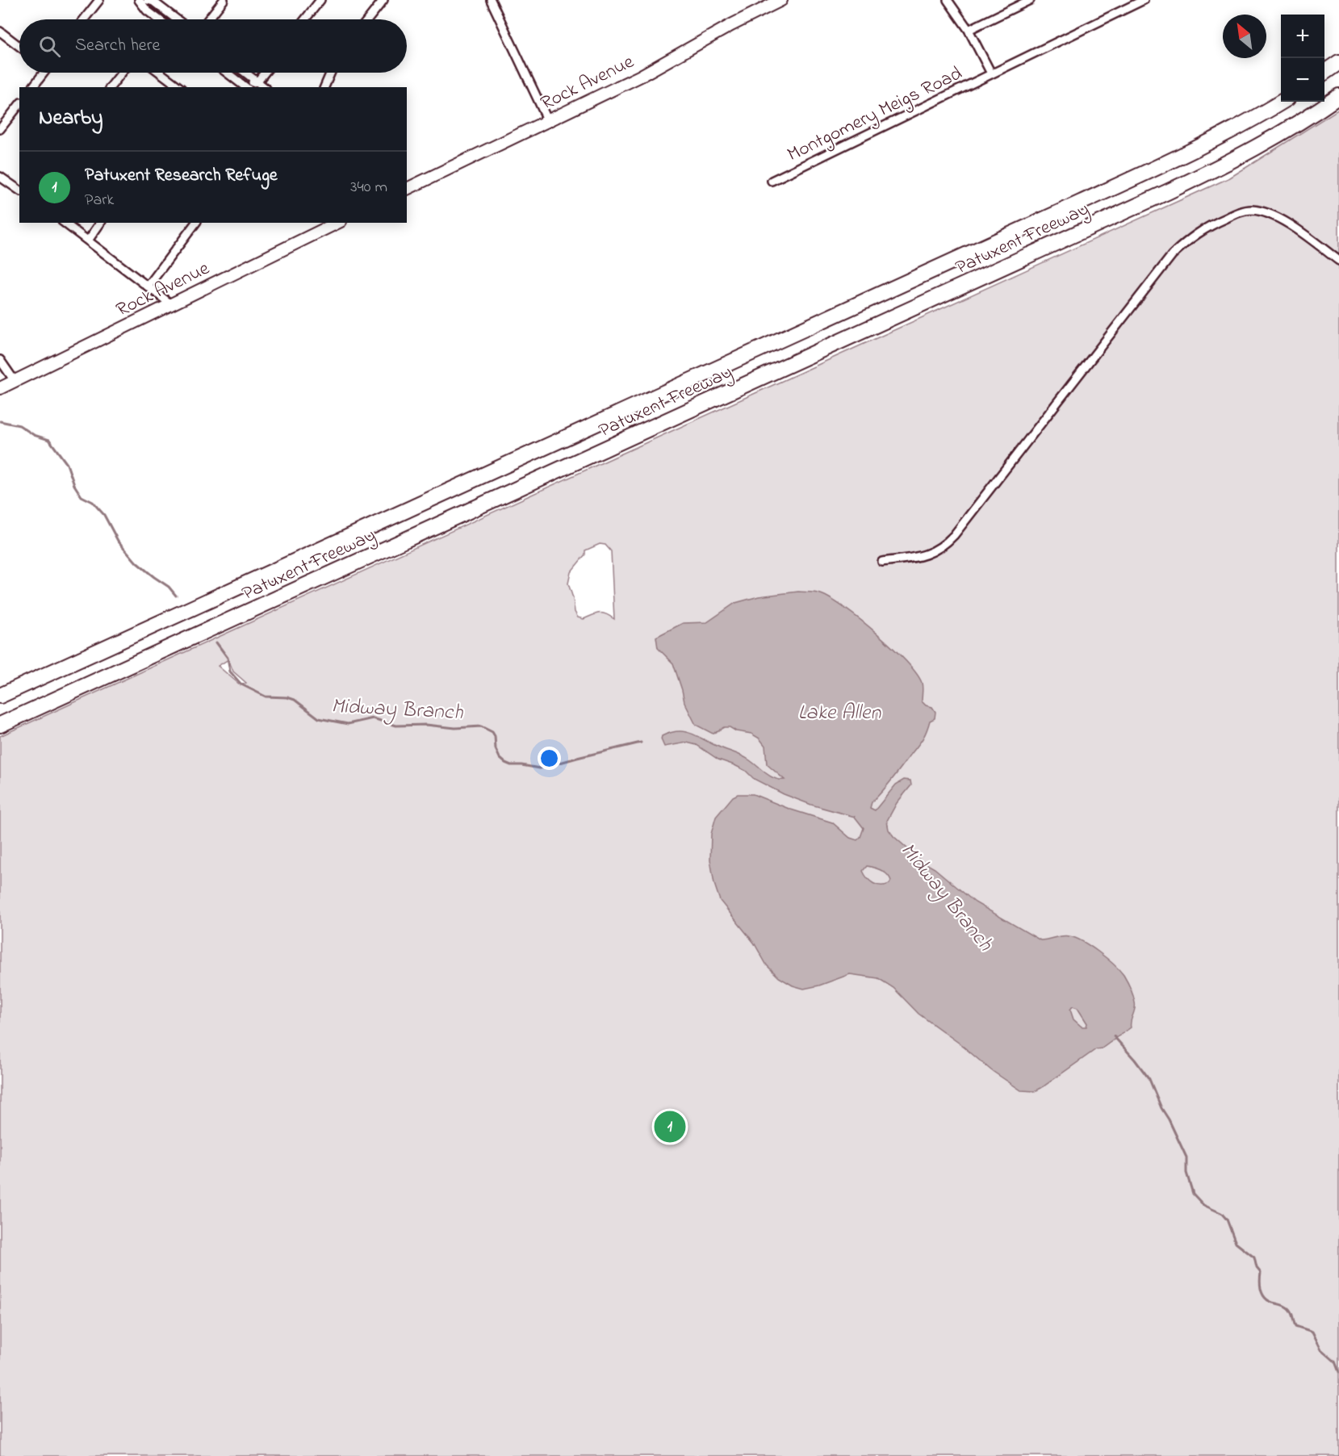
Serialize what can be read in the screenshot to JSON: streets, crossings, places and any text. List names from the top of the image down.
{
  "streets": {
    "highway": ["Patuxent Freeway"],
    "street": ["Rock Avenue", "Montgomery Meigs Road"]
  },
  "water": ["Midway Branch", "Lake Allen"],
  "north": "top left",
  "page": {
    "map_buttons": ["+", "−"],
    "search": "Search here",
    "heading": "Nearby",
    "list": [
      {
        "mark": "1",
        "name": "Patuxent Research Refuge",
        "note": "Park",
        "value": "340 m"
      }
    ],
    "pins": "1"
  }
}
